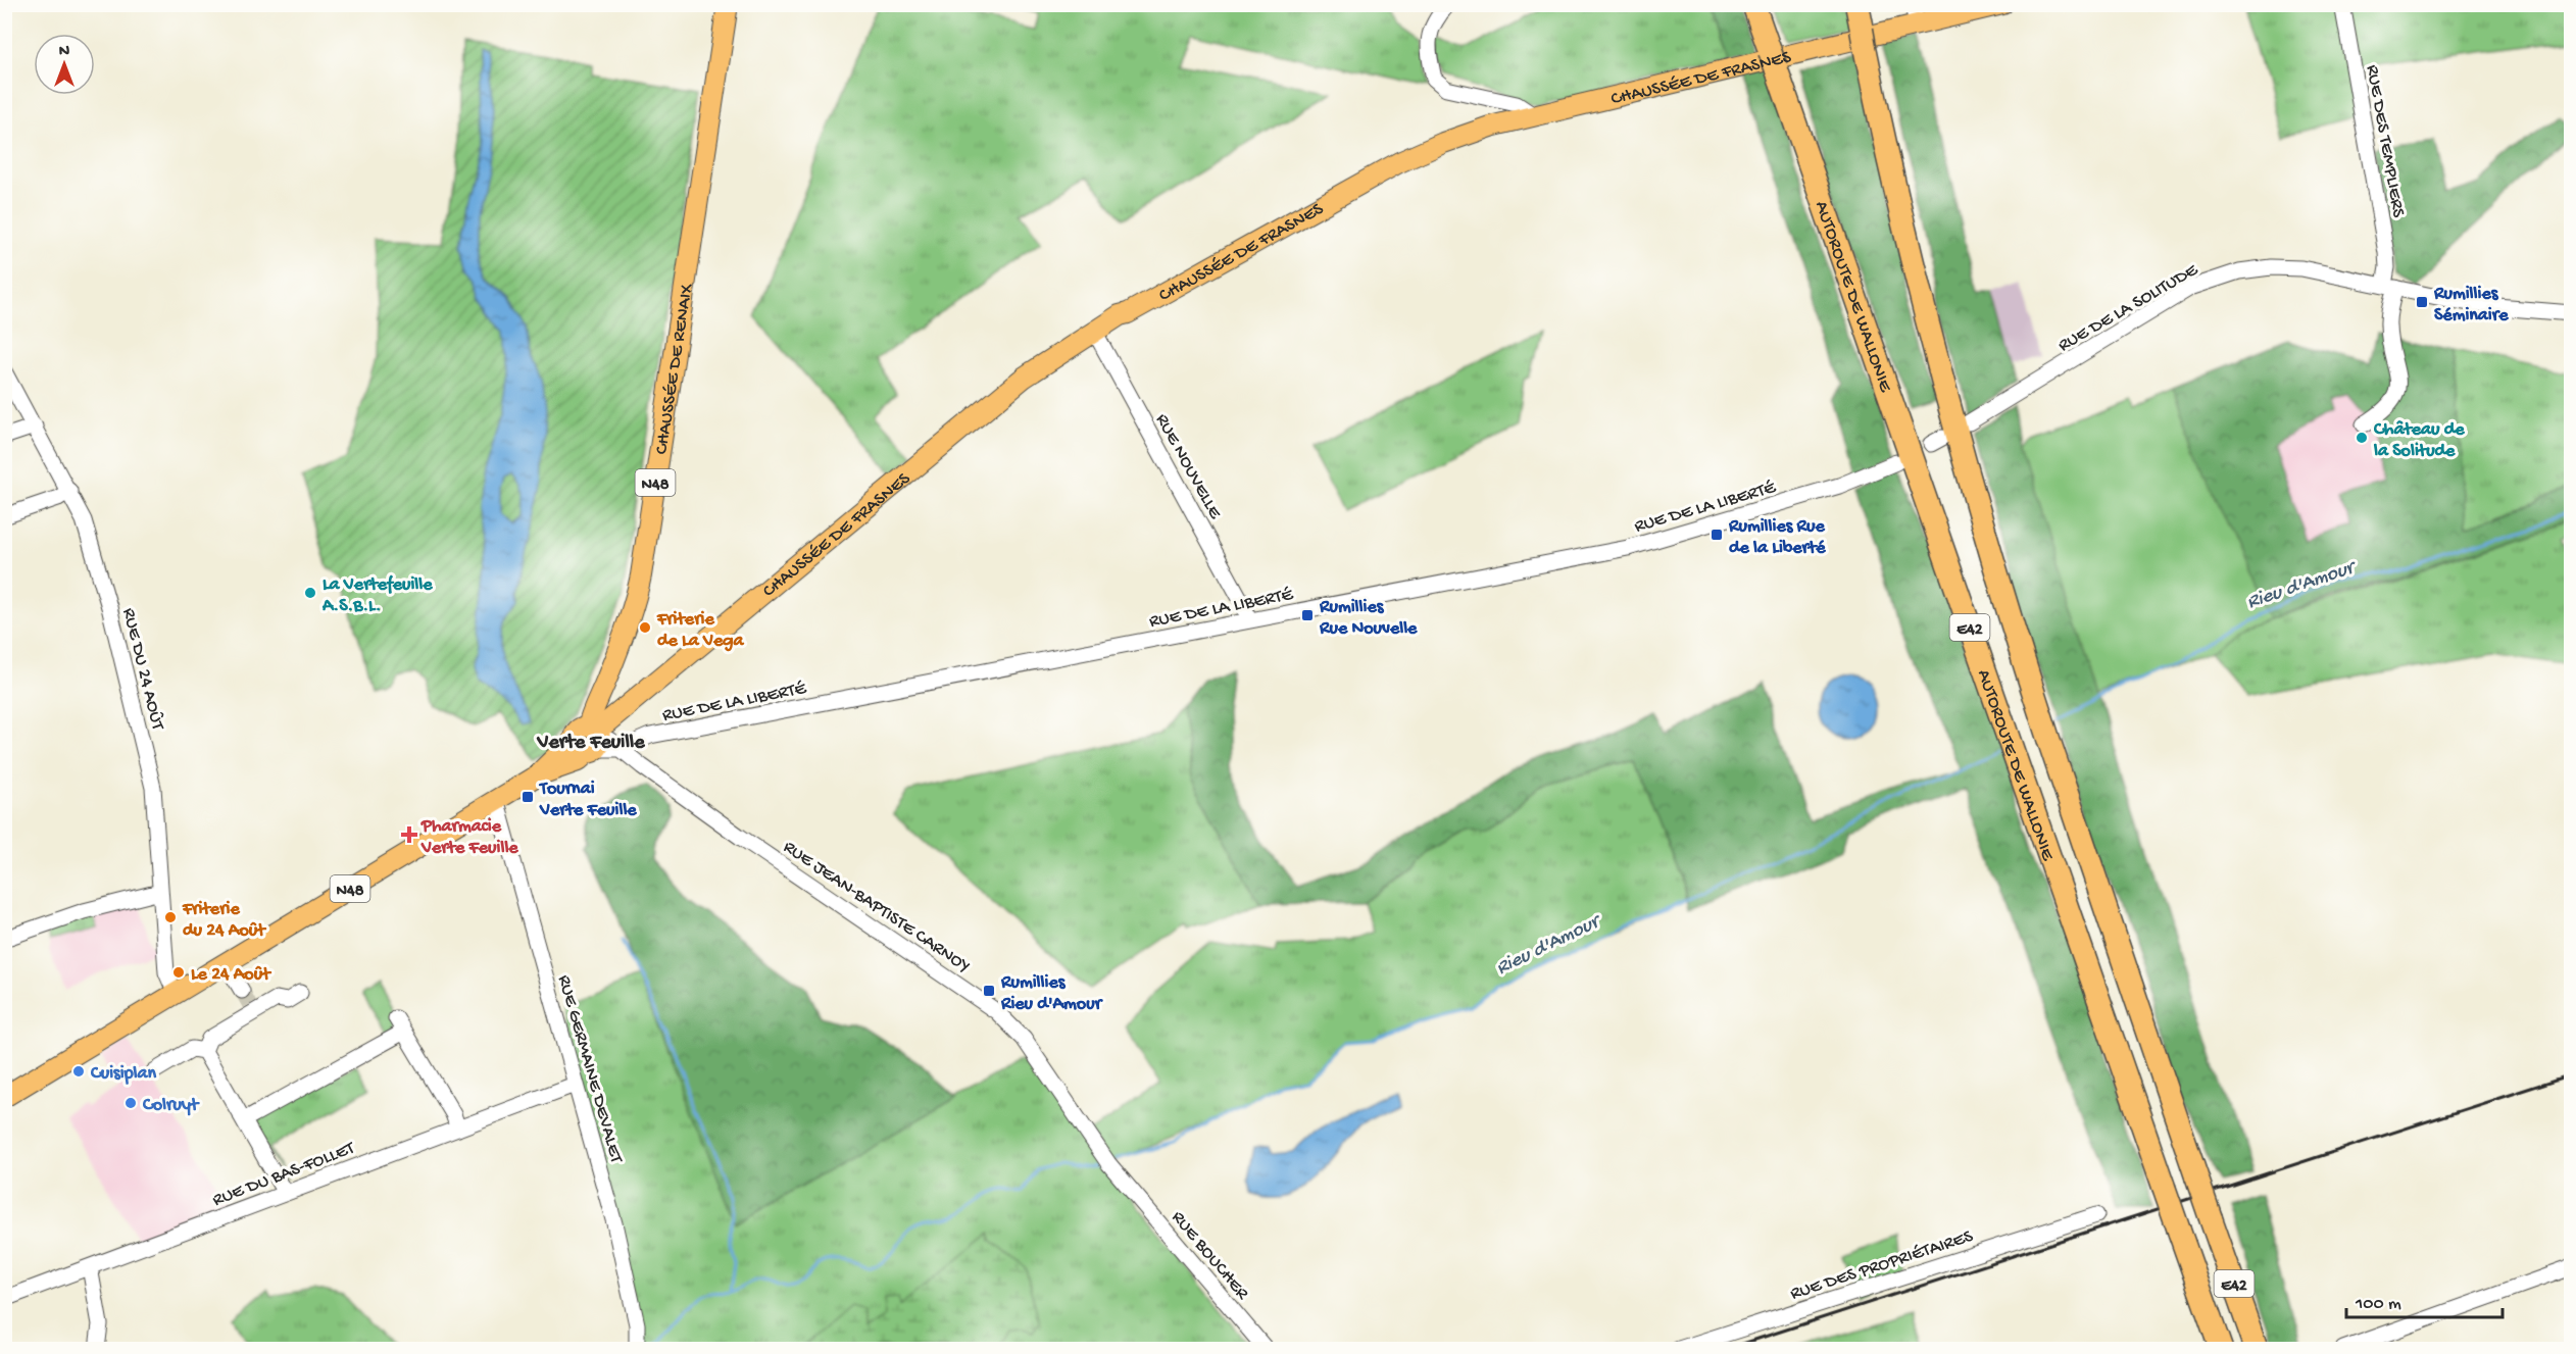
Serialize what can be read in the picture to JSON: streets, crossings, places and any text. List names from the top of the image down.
{
  "streets": {
    "highway": ["AUTOROUTE DE WALLONIE", "E42"],
    "main road": ["CHAUSSÉE DE FRASNES", "CHAUSSÉE DE RENAIX", "N48"],
    "street": [
      "RUE DES TEMPLIERS",
      "RUE DE LA SOLITUDE",
      "RUE NOUVELLE",
      "RUE DE LA LIBERTÉ",
      "RUE DU 24 AOÛT",
      "RUE JEAN-BAPTISTE CARNOY",
      "RUE GERMAINE DEVALET",
      "RUE DU BAS-FOLLET",
      "RUE BOUCHER",
      "RUE DES PROPRIÉTAIRES"
    ]
  },
  "crossings": [
    ["CHAUSSÉE DE FRASNES", "CHAUSSÉE DE RENAIX"],
    ["CHAUSSÉE DE FRASNES", "RUE NOUVELLE"],
    ["RUE DES TEMPLIERS", "RUE DE LA SOLITUDE"],
    ["CHAUSSÉE DE RENAIX", "RUE DU 24 AOÛT"],
    ["CHAUSSÉE DE RENAIX", "RUE GERMAINE DEVALET"],
    ["RUE NOUVELLE", "RUE DE LA LIBERTÉ"],
    ["RUE DE LA LIBERTÉ", "RUE JEAN-BAPTISTE CARNOY"],
    ["RUE JEAN-BAPTISTE CARNOY", "RUE BOUCHER"],
    ["RUE GERMAINE DEVALET", "RUE DU BAS-FOLLET"]
  ],
  "districts": ["Verte Feuille"],
  "water": ["Rieu d'Amour"],
  "places": {
    "transit": [
      "Rumillies Séminaire",
      "Rumillies Rue de la Liberté",
      "Rumillies Rue Nouvelle",
      "Tournai Verte Feuille",
      "Rumillies Rieu d'Amour"
    ],
    "other": [
      "Château de la Solitude",
      "La Vertefeuille A.S.B.L.",
      "Friterie de La Vega",
      "Friterie du 24 Août",
      "Le 24 Août",
      "Cuisiplan",
      "Colruyt"
    ],
    "health": ["Pharmacie Verte Feuille"]
  },
  "scale_bar": "100 m",
  "north": "top"
}
